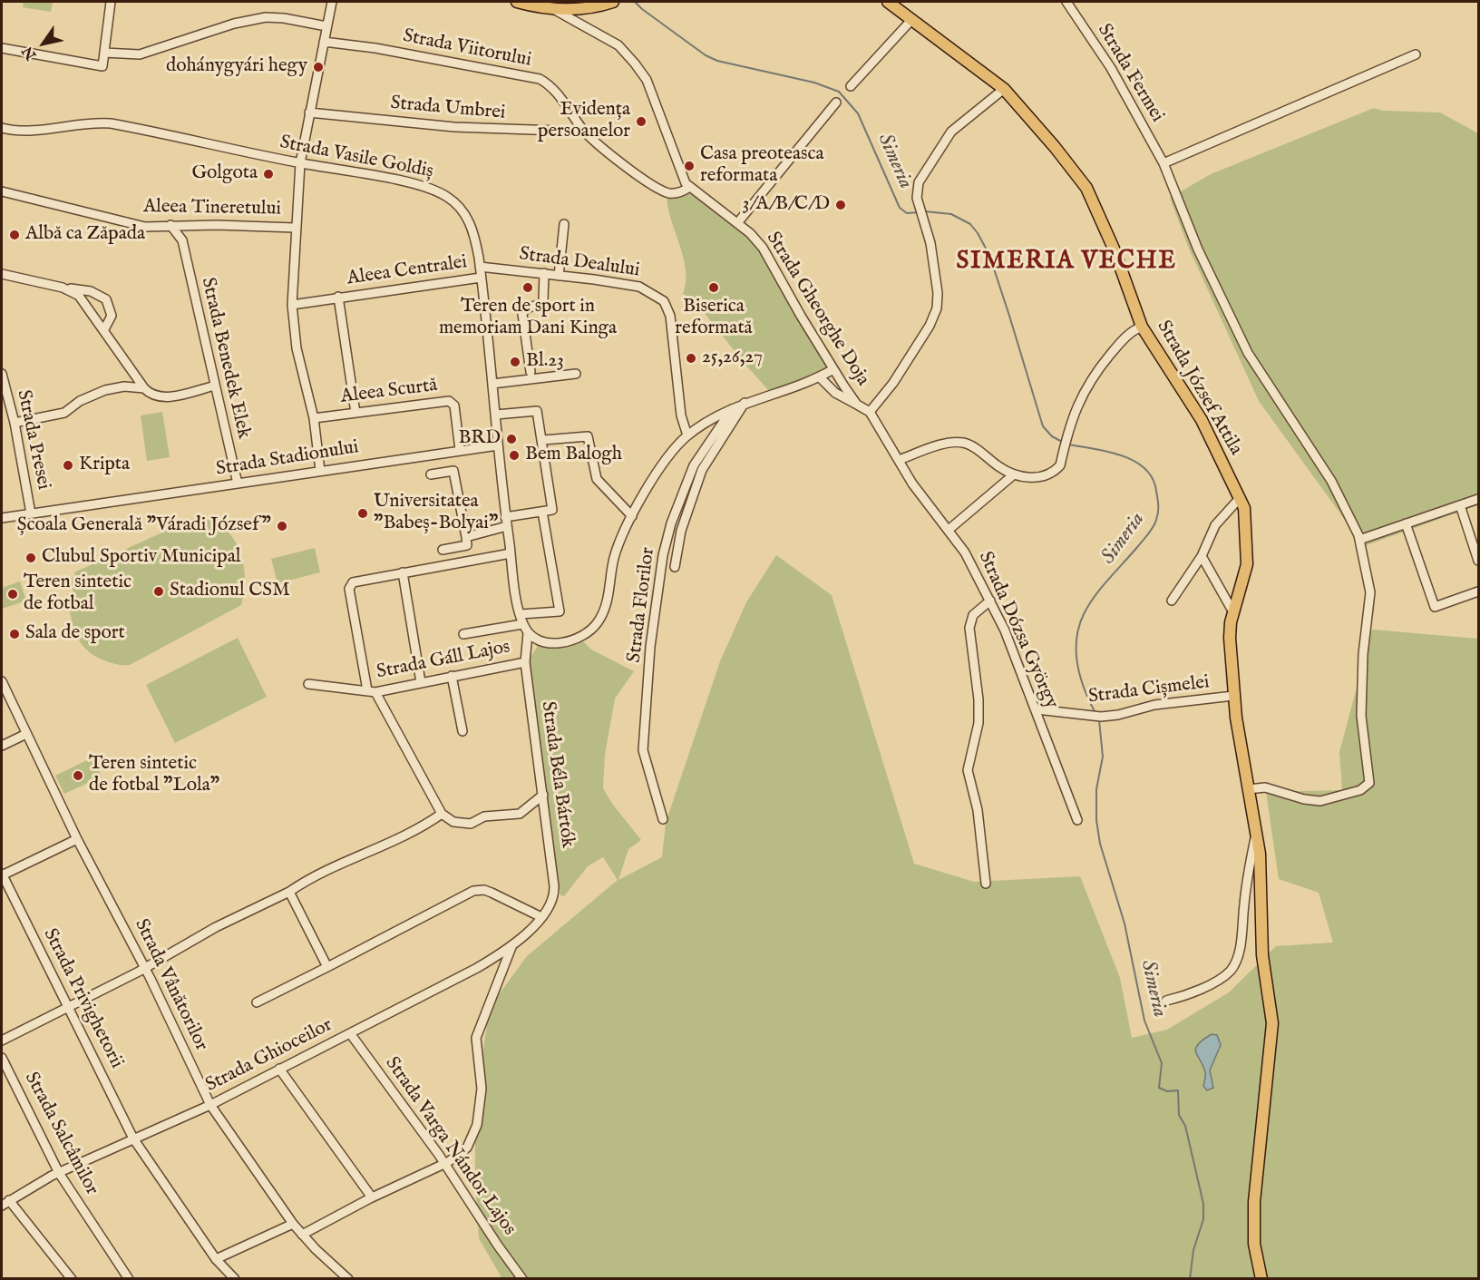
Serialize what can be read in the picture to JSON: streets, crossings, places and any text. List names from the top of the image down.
{
  "streets": {
    "main road": ["Strada József Attila"],
    "street": [
      "Strada Viitorului",
      "Strada Fermei",
      "Strada Umbrei",
      "Strada Vasile Goldiș",
      "Aleea Tineretului",
      "Strada Dealului",
      "Aleea Centralei",
      "Strada Gheorghe Doja",
      "Strada Benedek Elek",
      "Aleea Scurtă",
      "Strada Presei",
      "Strada Stadionului",
      "Strada Florilor",
      "Strada Dózsa György",
      "Strada Gáll Lajos",
      "Strada Cișmelei",
      "Strada Béla Bártók",
      "Strada Vânătorilor",
      "Strada Privighetorii",
      "Strada Ghioceilor",
      "Strada Salcâmilor",
      "Strada Varga Nándor Lajos"
    ]
  },
  "crossings": [
    ["Strada Viitorului", "Strada Umbrei"],
    ["Strada Viitorului", "Strada Gheorghe Doja"],
    ["Strada Fermei", "Strada József Attila"],
    ["Strada Vasile Goldiș", "Strada Dealului"],
    ["Strada Vasile Goldiș", "Aleea Centralei"],
    ["Strada Vasile Goldiș", "Strada Stadionului"],
    ["Aleea Tineretului", "Strada Benedek Elek"],
    ["Aleea Centralei", "Aleea Scurtă"],
    ["Strada Gheorghe Doja", "Strada Dózsa György"],
    ["Strada Benedek Elek", "Strada Stadionului"],
    ["Strada József Attila", "Strada Cișmelei"],
    ["Aleea Scurtă", "Strada Stadionului"],
    ["Strada Presei", "Strada Stadionului"],
    ["Strada Dózsa György", "Strada Cișmelei"],
    ["Strada Gáll Lajos", "Strada Béla Bártók"],
    ["Strada Béla Bártók", "Strada Ghioceilor"],
    ["Strada Vânătorilor", "Strada Ghioceilor"],
    ["Strada Privighetorii", "Strada Ghioceilor"],
    ["Strada Ghioceilor", "Strada Salcâmilor"],
    ["Strada Ghioceilor", "Strada Varga Nándor Lajos"]
  ],
  "districts": ["SIMERIA VECHE"],
  "water": ["Simeria"],
  "places": [
    "dohánygyári hegy",
    "Evidența persoanelor",
    "Casa preoteasca reformata",
    "Golgota",
    "3/A/B/C/D",
    "Albă ca Zăpada",
    "Teren de sport in memoriam Dani Kinga",
    "Biserica reformată",
    "25,26,27",
    "Bl.23",
    "BRD",
    "Bem Balogh",
    "Kripta",
    "Universitatea \"Babeș-Bolyai\"",
    "Școala Generală \"Váradi József\"",
    "Clubul Sportiv Municipal",
    "Stadionul CSM",
    "Teren sintetic de fotbal",
    "Sala de sport",
    "Teren sintetic de fotbal \"Lola\""
  ],
  "north": "bottom left"
}
